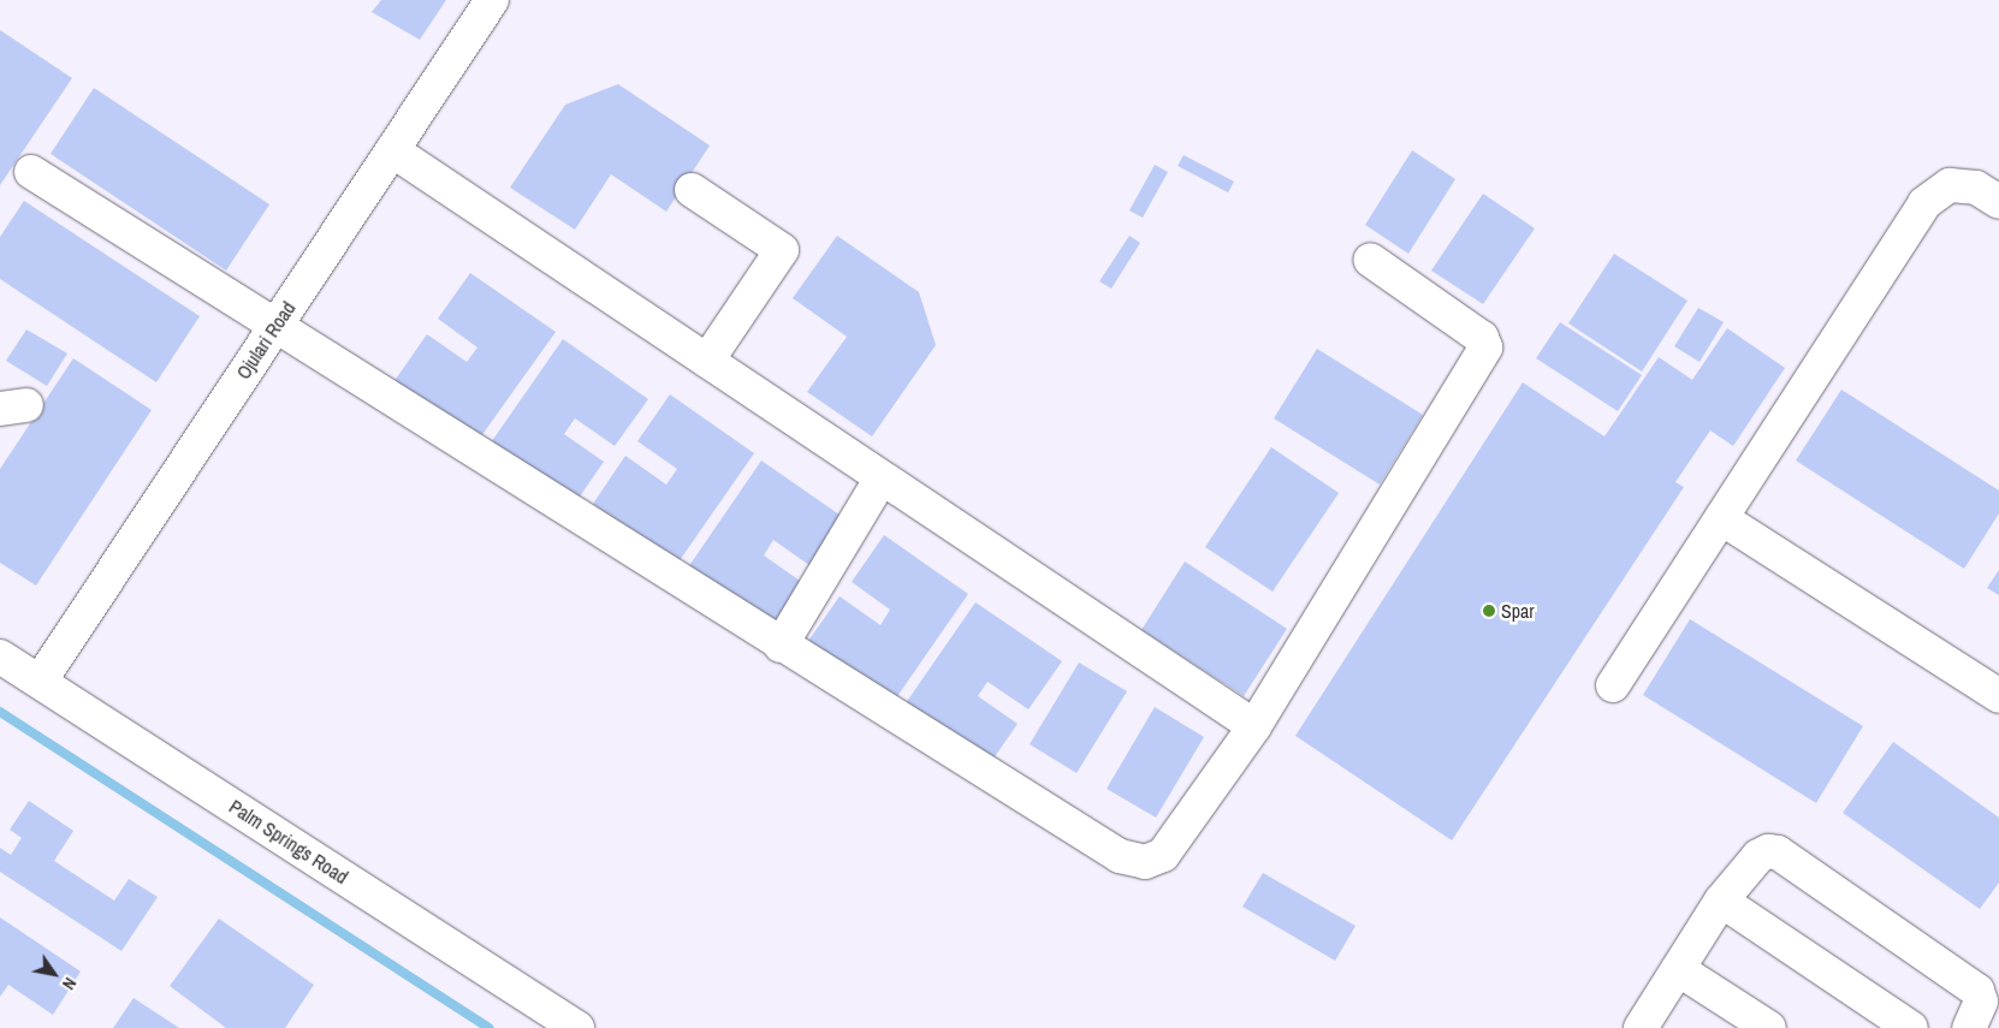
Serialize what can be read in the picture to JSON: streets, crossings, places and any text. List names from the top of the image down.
{
  "streets": {
    "street": ["Ojulari Road", "Palm Springs Road"]
  },
  "crossings": [
    ["Ojulari Road", "Palm Springs Road"]
  ],
  "places": ["Spar"],
  "north": "bottom right"
}
